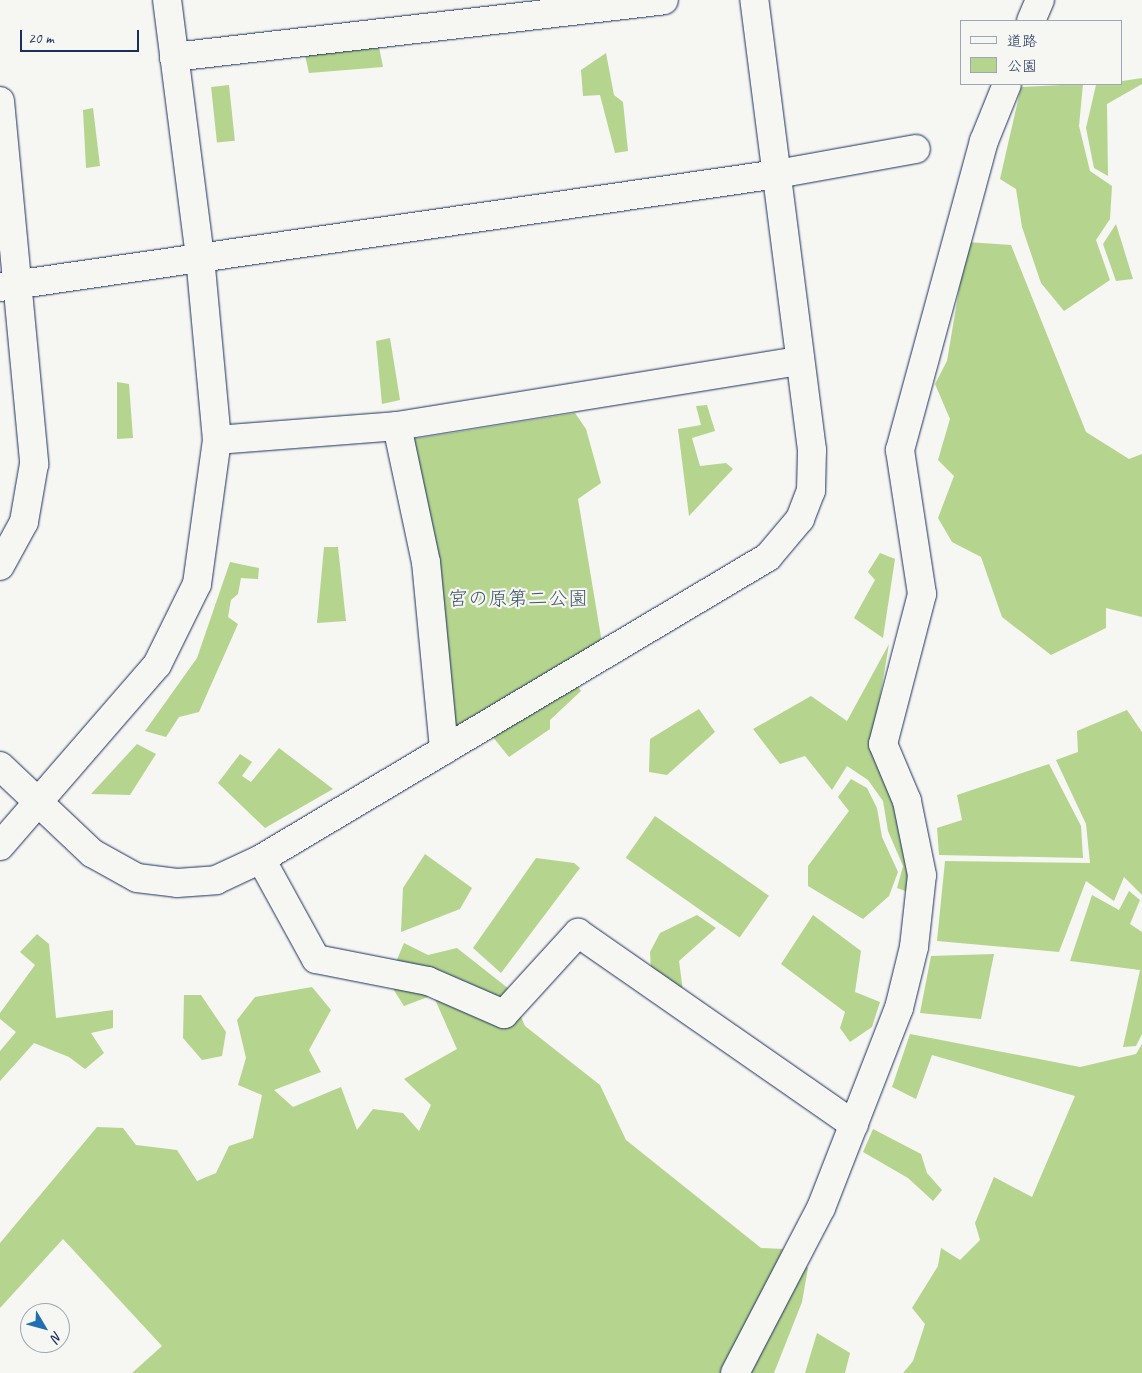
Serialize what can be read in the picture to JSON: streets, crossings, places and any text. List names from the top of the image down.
{
  "parks": ["宮の原第二公園"],
  "legend": ["道路", "公園"],
  "scale_bar": "20 m",
  "north": "bottom right"
}
